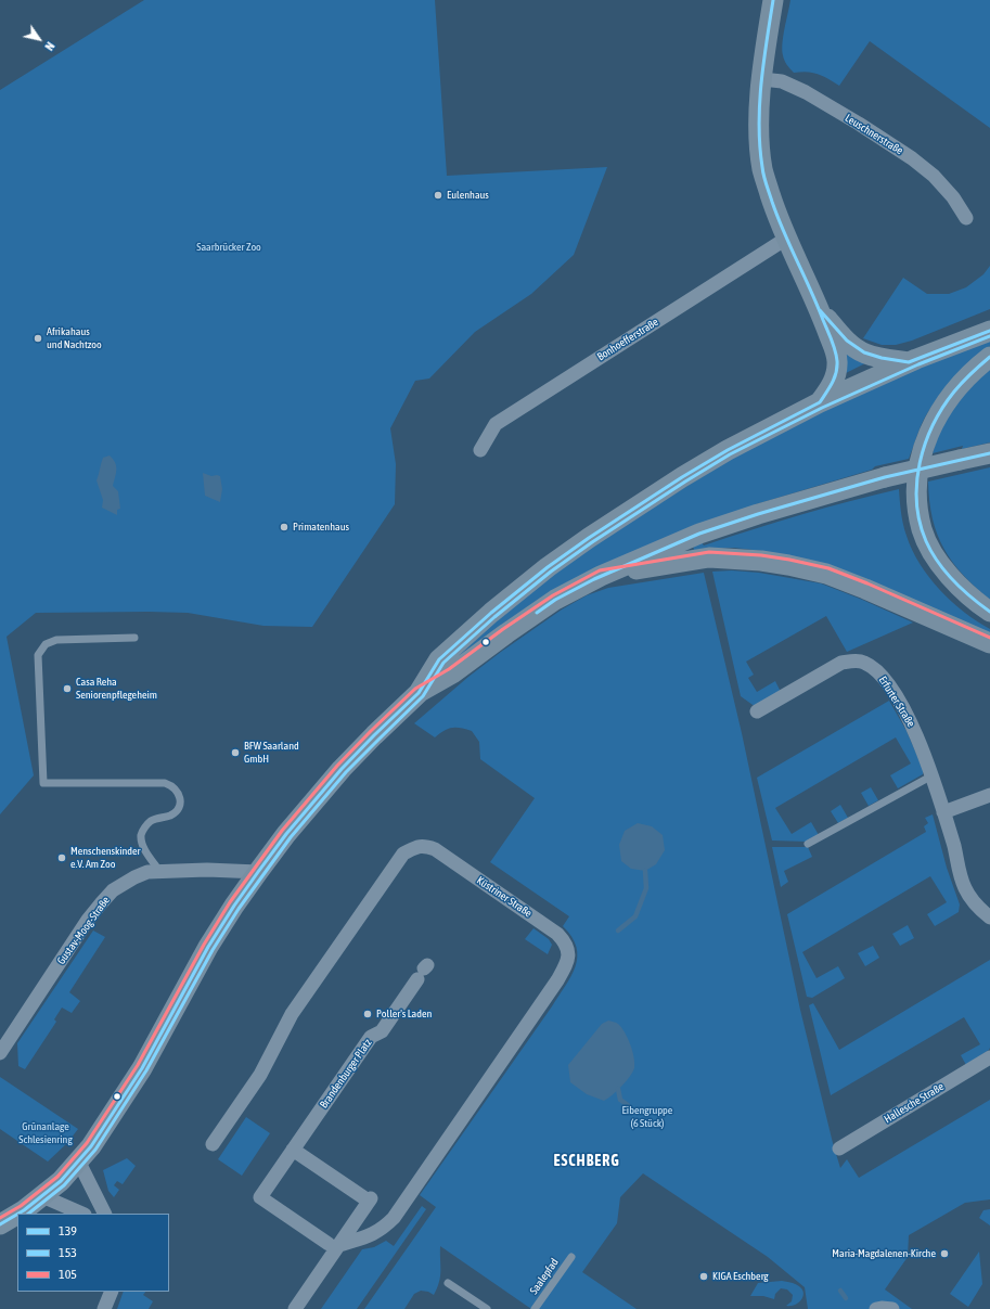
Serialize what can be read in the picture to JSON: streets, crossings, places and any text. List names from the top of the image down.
{
  "streets": {
    "street": [
      "Leuschnerstraße",
      "Bonhoefferstraße",
      "Erfurter Straße",
      "Küstriner Straße",
      "Gustav-Moog-Straße",
      "Brandenburger Platz",
      "Hallesche Straße"
    ],
    "lane": ["Saalepfad"]
  },
  "crossings": [
    ["Küstriner Straße", "Brandenburger Platz"]
  ],
  "districts": ["ESCHBERG"],
  "parks": ["Saarbrücker Zoo", "Eibengruppe (6 Stück)", "Grünanlage Schlesienring"],
  "places": [
    "Eulenhaus",
    "Afrikahaus und Nachtzoo",
    "Primatenhaus",
    "Casa Reha Seniorenpflegeheim",
    "BFW Saarland GmbH",
    "Menschenskinder e.V. Am Zoo",
    "Poller's Laden",
    "Maria-Magdalenen-Kirche",
    "KIGA Eschberg"
  ],
  "lines": ["transit line 139", "transit line 153", "transit line 105"],
  "legend": ["139", "153", "105"],
  "north": "bottom right"
}
